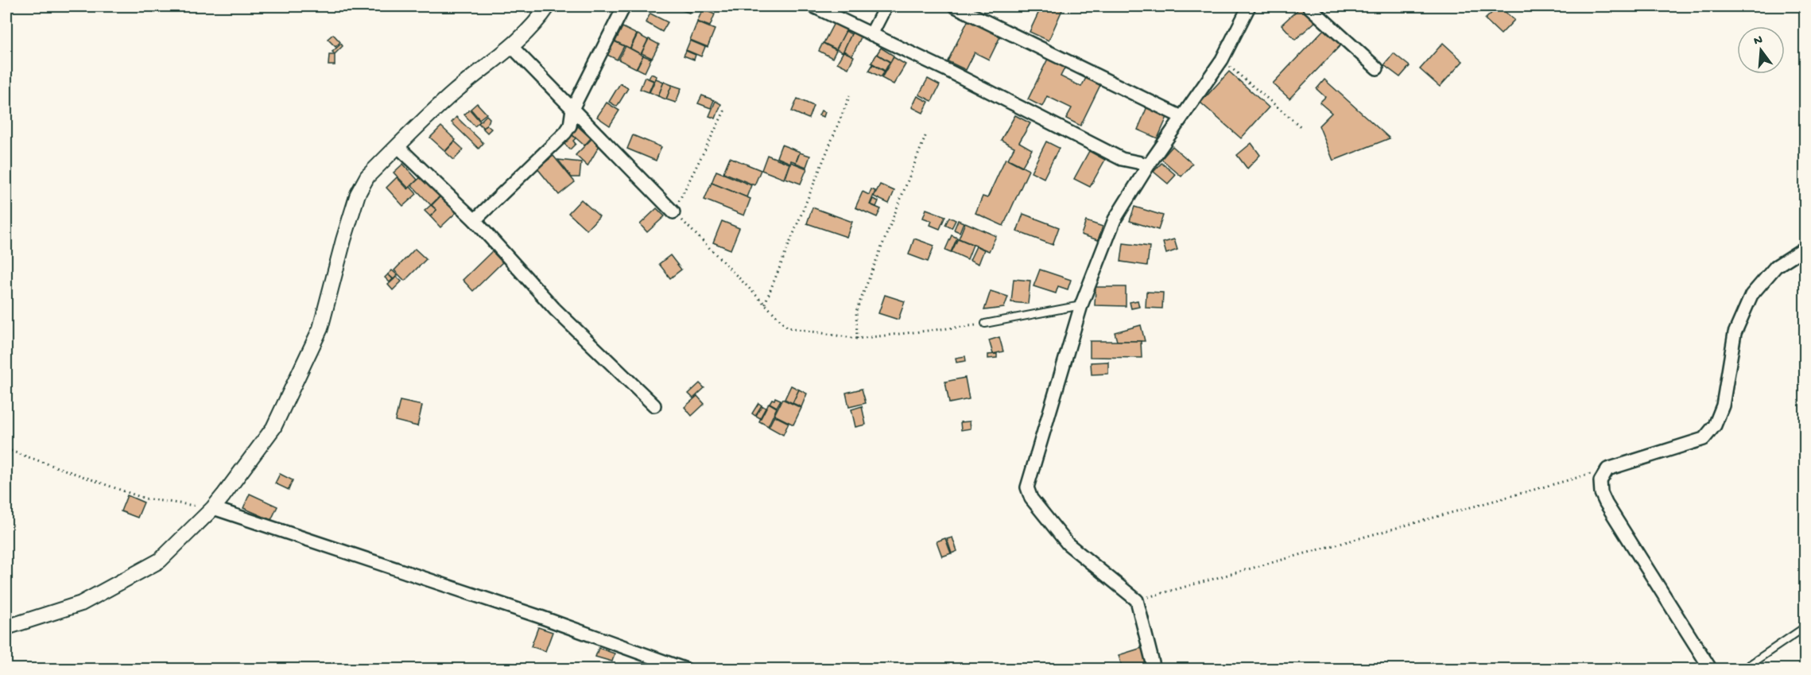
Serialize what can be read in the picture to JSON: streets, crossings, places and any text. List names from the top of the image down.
{
  "north": "top"
}
